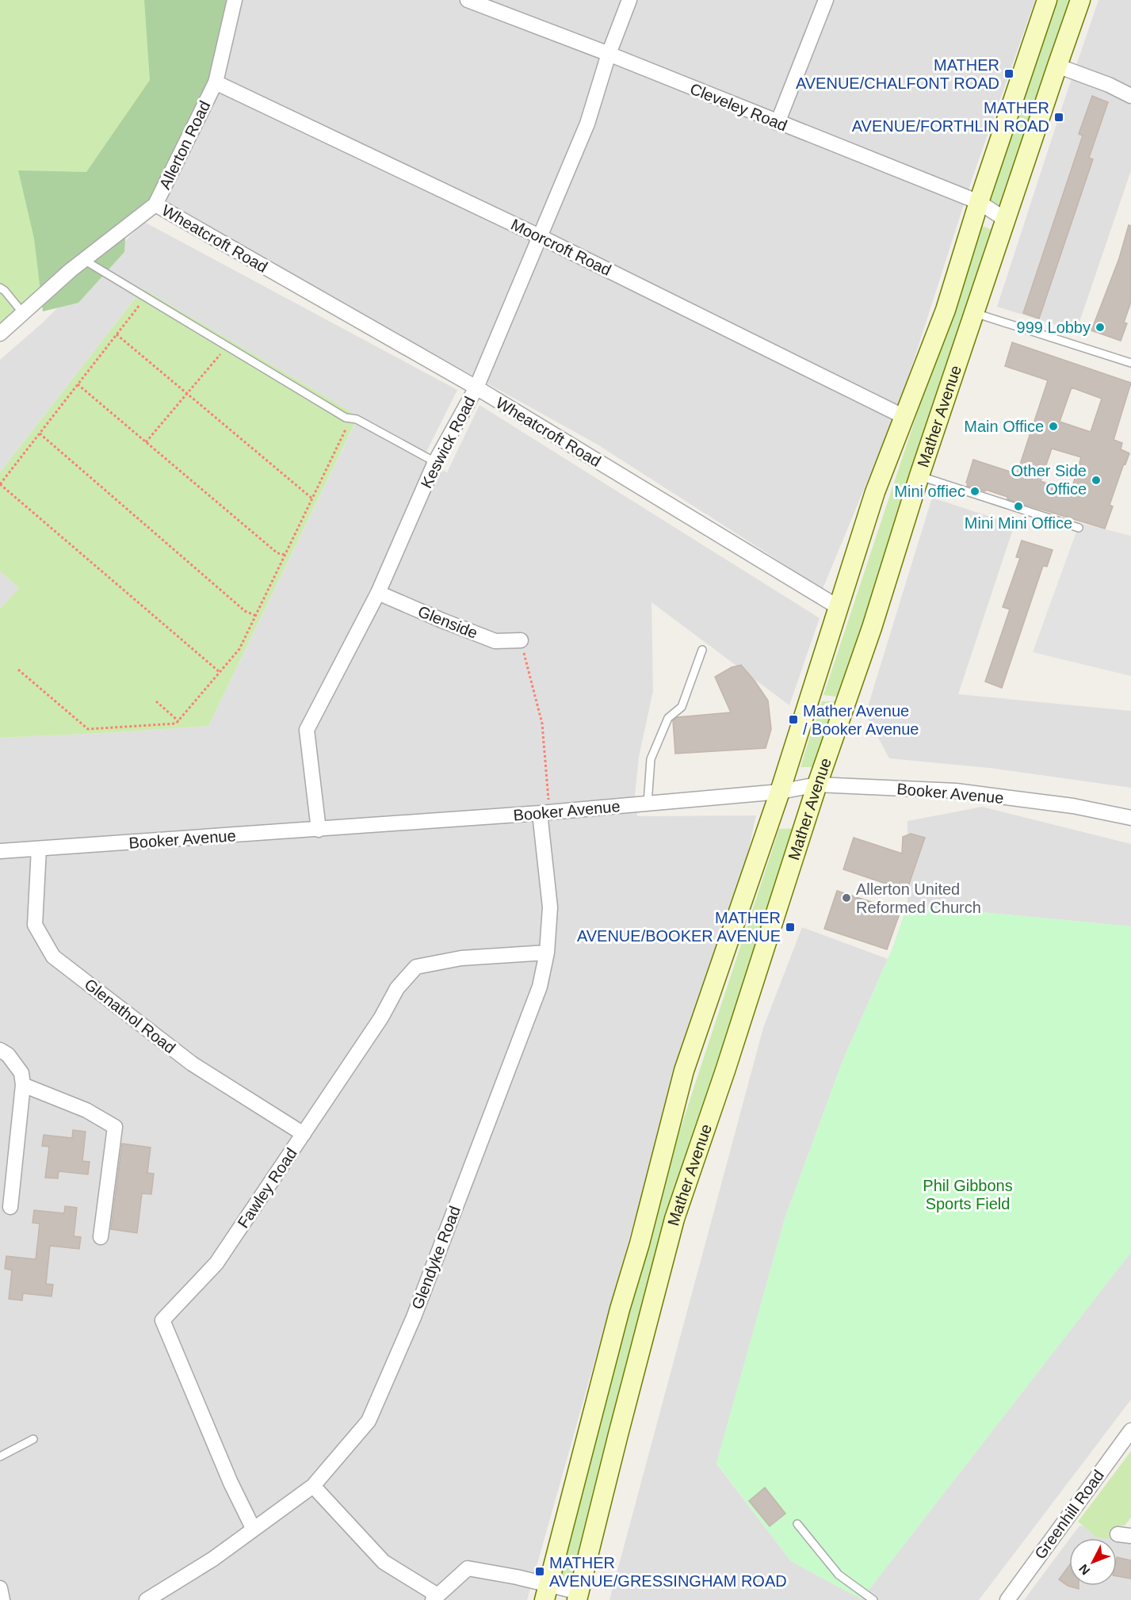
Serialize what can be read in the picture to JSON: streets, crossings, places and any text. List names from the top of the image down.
{
  "streets": {
    "main road": ["Mather Avenue"],
    "street": [
      "Cleveley Road",
      "Allerton Road",
      "Wheatcroft Road",
      "Moorcroft Road",
      "Keswick Road",
      "Glenside",
      "Booker Avenue",
      "Glenathol Road",
      "Fawley Road",
      "Glendyke Road",
      "Greenhill Road"
    ]
  },
  "crossings": [
    ["Cleveley Road", "Mather Avenue"],
    ["Cleveley Road", "Keswick Road"],
    ["Allerton Road", "Wheatcroft Road"],
    ["Allerton Road", "Moorcroft Road"],
    ["Wheatcroft Road", "Mather Avenue"],
    ["Wheatcroft Road", "Keswick Road"],
    ["Moorcroft Road", "Mather Avenue"],
    ["Moorcroft Road", "Keswick Road"],
    ["Mather Avenue", "Booker Avenue"],
    ["Keswick Road", "Glenside"],
    ["Keswick Road", "Booker Avenue"],
    ["Booker Avenue", "Glenathol Road"],
    ["Booker Avenue", "Glendyke Road"],
    ["Glenathol Road", "Fawley Road"],
    ["Fawley Road", "Glendyke Road"]
  ],
  "parks": ["Phil Gibbons Sports Field"],
  "places": {
    "transit": [
      "MATHER AVENUE/CHALFONT ROAD",
      "MATHER AVENUE/FORTHLIN ROAD",
      "Mather Avenue / Booker Avenue",
      "MATHER AVENUE/BOOKER AVENUE",
      "MATHER AVENUE/GRESSINGHAM ROAD"
    ],
    "other": [
      "999 Lobby",
      "Main Office",
      "Other Side Office",
      "Mini offiec",
      "Mini Mini Office",
      "Allerton United Reformed Church"
    ]
  },
  "north": "bottom left"
}
